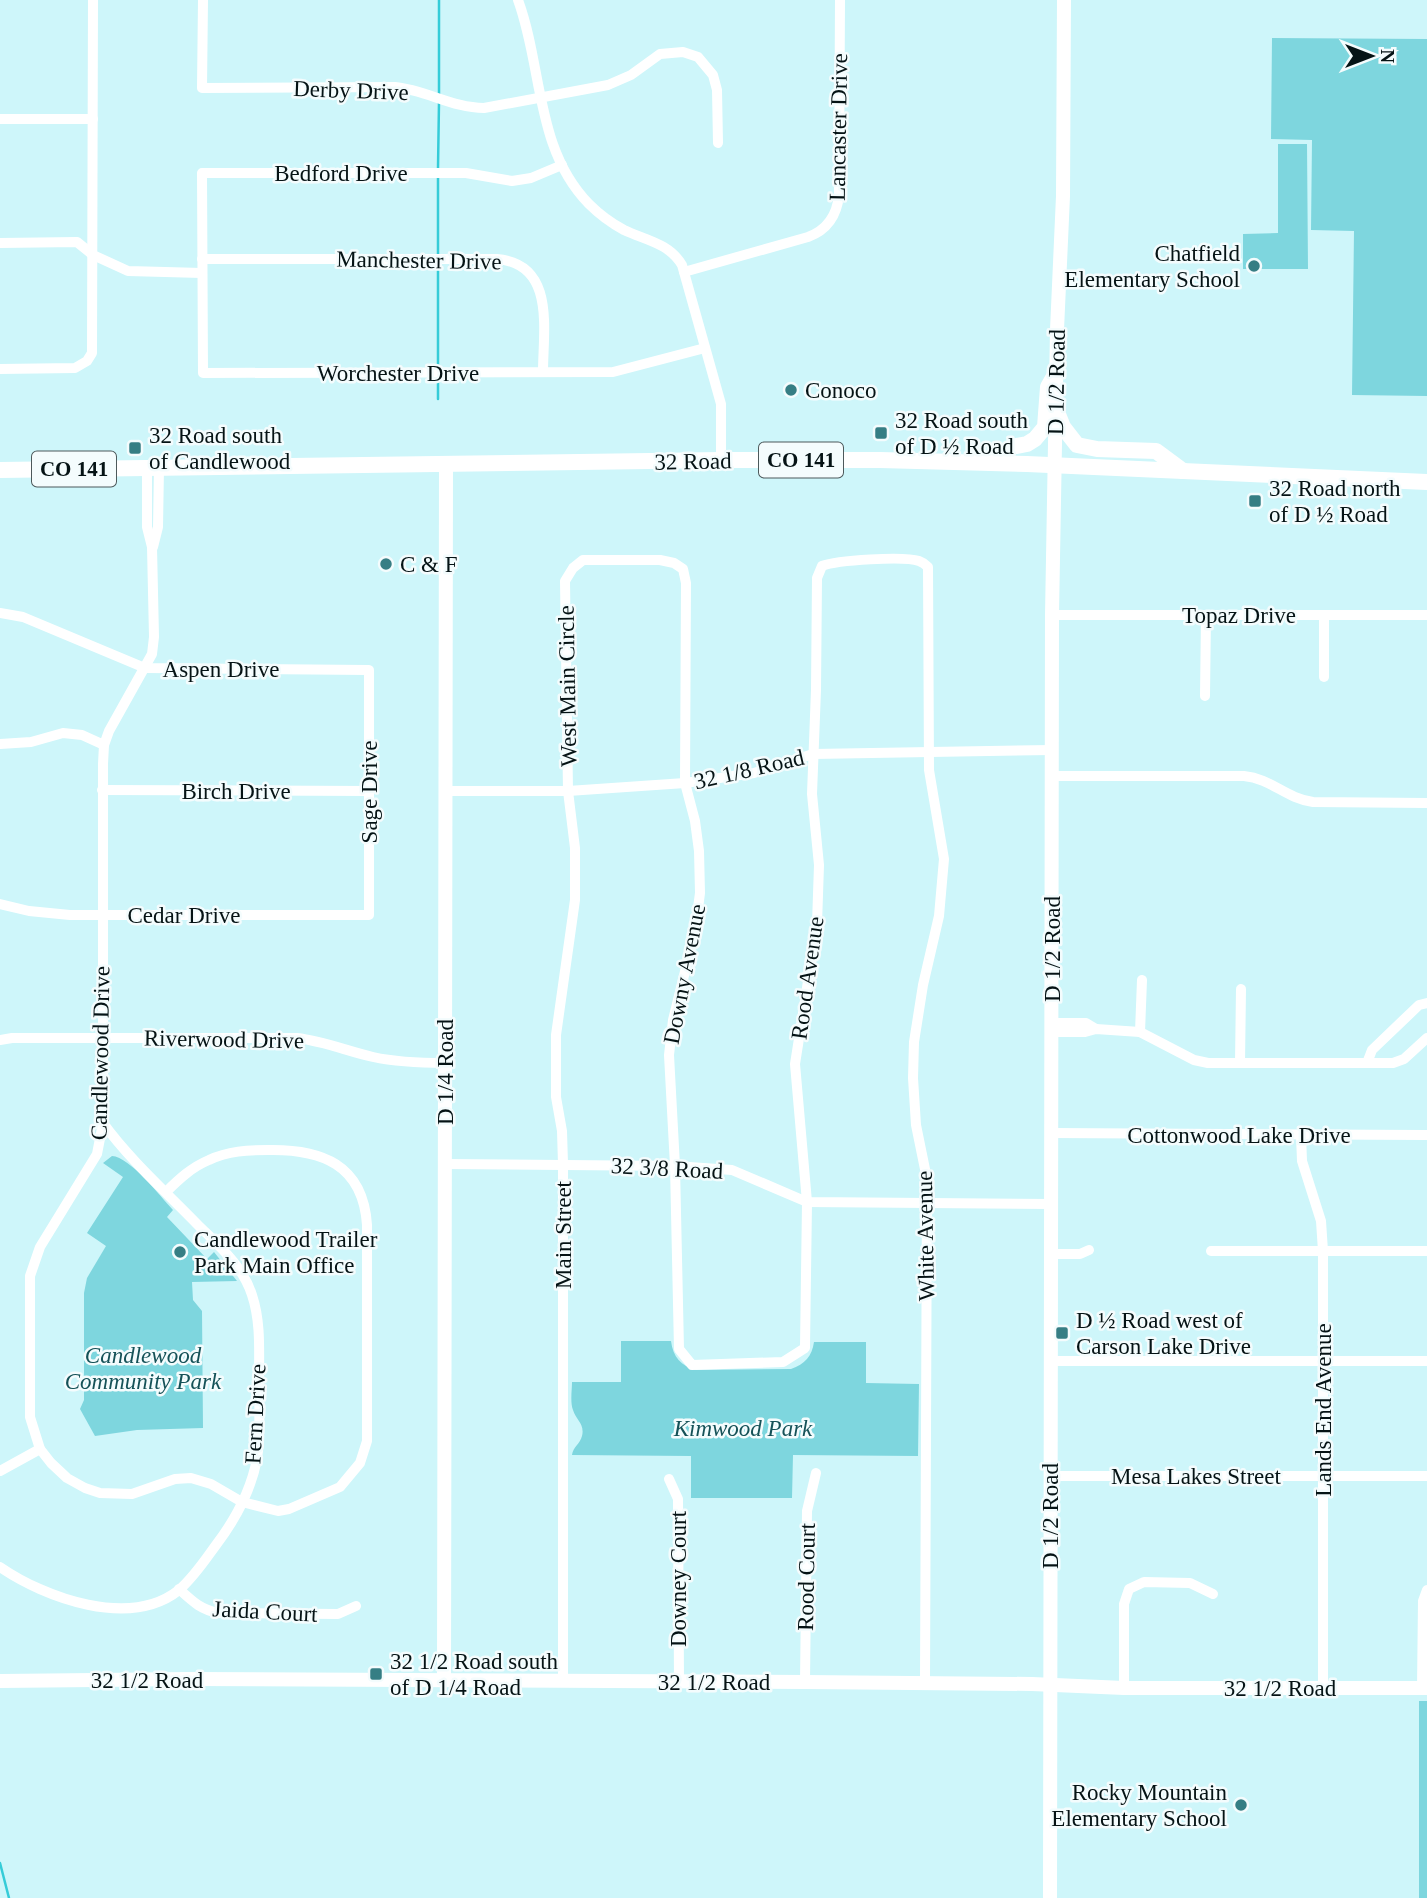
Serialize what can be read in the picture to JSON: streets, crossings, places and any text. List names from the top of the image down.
{
  "streets": {
    "main road": ["CO 141", "32 Road"],
    "street": [
      "Derby Drive",
      "Lancaster Drive",
      "Bedford Drive",
      "Manchester Drive",
      "Worchester Drive",
      "D 1/2 Road",
      "Topaz Drive",
      "Aspen Drive",
      "West Main Circle",
      "32 1/8 Road",
      "Birch Drive",
      "Sage Drive",
      "Cedar Drive",
      "Downy Avenue",
      "Rood Avenue",
      "Riverwood Drive",
      "Candlewood Drive",
      "D 1/4 Road",
      "Cottonwood Lake Drive",
      "32 3/8 Road",
      "Main Street",
      "White Avenue",
      "Lands End Avenue",
      "Fern Drive",
      "Mesa Lakes Street",
      "Rood Court",
      "Downey Court",
      "Jaida Court",
      "32 1/2 Road"
    ]
  },
  "crossings": [
    ["Bedford Drive", "Manchester Drive"],
    ["Bedford Drive", "Worchester Drive"],
    ["Manchester Drive", "Worchester Drive"],
    ["D 1/2 Road", "32 Road"],
    ["D 1/2 Road", "Topaz Drive"],
    ["D 1/2 Road", "32 1/8 Road"],
    ["D 1/2 Road", "Cottonwood Lake Drive"],
    ["D 1/2 Road", "32 3/8 Road"],
    ["D 1/2 Road", "Mesa Lakes Street"],
    ["D 1/2 Road", "32 1/2 Road"],
    ["32 Road", "Candlewood Drive"],
    ["32 Road", "D 1/4 Road"],
    ["Aspen Drive", "Sage Drive"],
    ["Aspen Drive", "Candlewood Drive"],
    ["West Main Circle", "32 1/8 Road"],
    ["West Main Circle", "Downy Avenue"],
    ["West Main Circle", "Main Street"],
    ["32 1/8 Road", "Downy Avenue"],
    ["32 1/8 Road", "Rood Avenue"],
    ["32 1/8 Road", "D 1/4 Road"],
    ["32 1/8 Road", "Main Street"],
    ["32 1/8 Road", "White Avenue"],
    ["Birch Drive", "Sage Drive"],
    ["Birch Drive", "Candlewood Drive"],
    ["Sage Drive", "Cedar Drive"],
    ["Cedar Drive", "Candlewood Drive"],
    ["Downy Avenue", "Rood Avenue"],
    ["Downy Avenue", "32 3/8 Road"],
    ["Rood Avenue", "32 3/8 Road"],
    ["Rood Avenue", "White Avenue"],
    ["Riverwood Drive", "Candlewood Drive"],
    ["Riverwood Drive", "D 1/4 Road"],
    ["Candlewood Drive", "Fern Drive"],
    ["D 1/4 Road", "32 3/8 Road"],
    ["D 1/4 Road", "32 1/2 Road"],
    ["Cottonwood Lake Drive", "Lands End Avenue"],
    ["32 3/8 Road", "Main Street"],
    ["32 3/8 Road", "White Avenue"],
    ["Main Street", "32 1/2 Road"],
    ["White Avenue", "32 1/2 Road"],
    ["Lands End Avenue", "Mesa Lakes Street"],
    ["Lands End Avenue", "32 1/2 Road"],
    ["Fern Drive", "Jaida Court"],
    ["Rood Court", "32 1/2 Road"],
    ["Downey Court", "32 1/2 Road"]
  ],
  "parks": ["Candlewood Community Park", "Kimwood Park"],
  "places": {
    "other": [
      "Chatfield Elementary School",
      "Conoco",
      "C & F",
      "Candlewood Trailer Park Main Office",
      "Rocky Mountain Elementary School"
    ],
    "transit": [
      "32 Road south of D ½ Road",
      "32 Road south of Candlewood",
      "32 Road north of D ½ Road",
      "D ½ Road west of Carson Lake Drive",
      "32 1/2 Road south of D 1/4 Road"
    ]
  },
  "north": "right"
}
